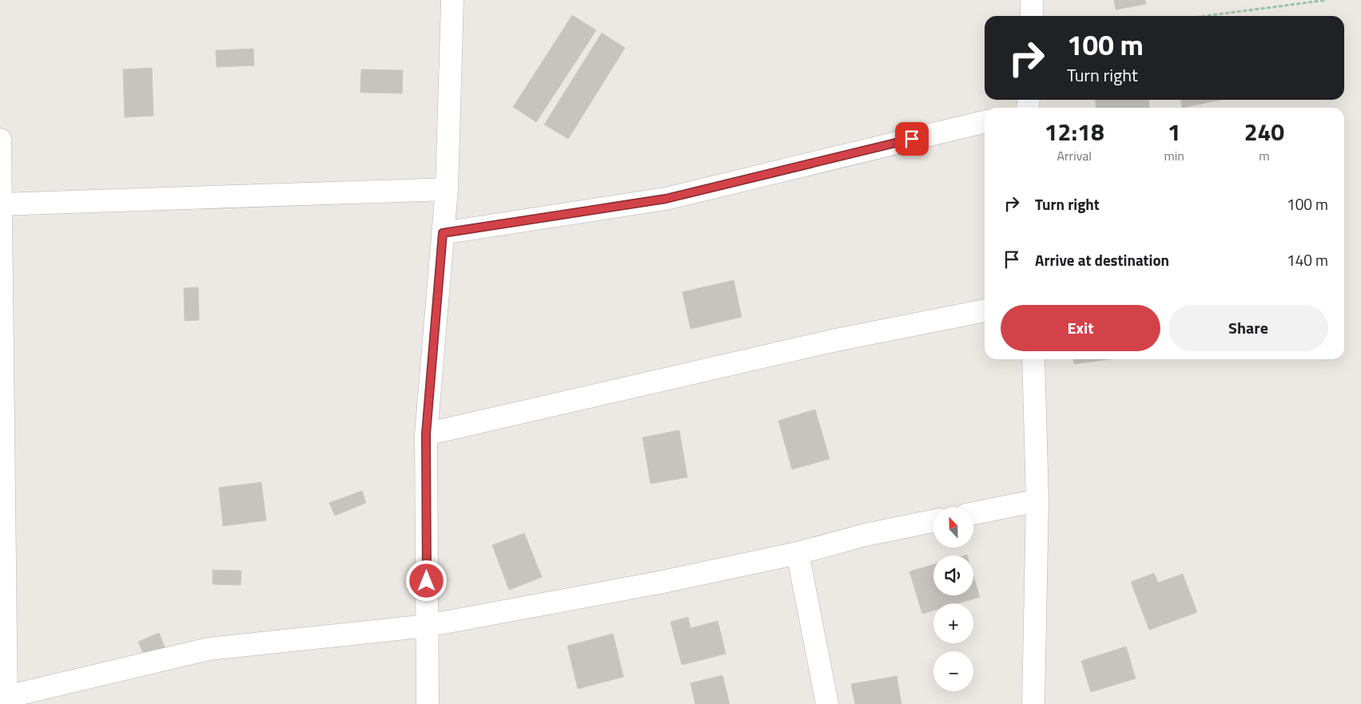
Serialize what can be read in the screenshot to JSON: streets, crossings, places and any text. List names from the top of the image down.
{
  "north": "top",
  "page": {
    "turn": ["100 m", "Turn right"],
    "eta": [
      "12:18",
      "Arrival",
      "1",
      "min",
      "240",
      "m"
    ],
    "list": [
      {
        "name": "Turn right",
        "value": "100 m"
      },
      {
        "name": "Arrive at destination",
        "value": "140 m"
      }
    ],
    "buttons": ["Exit", "Share"],
    "map_buttons": ["+", "−"]
  }
}
